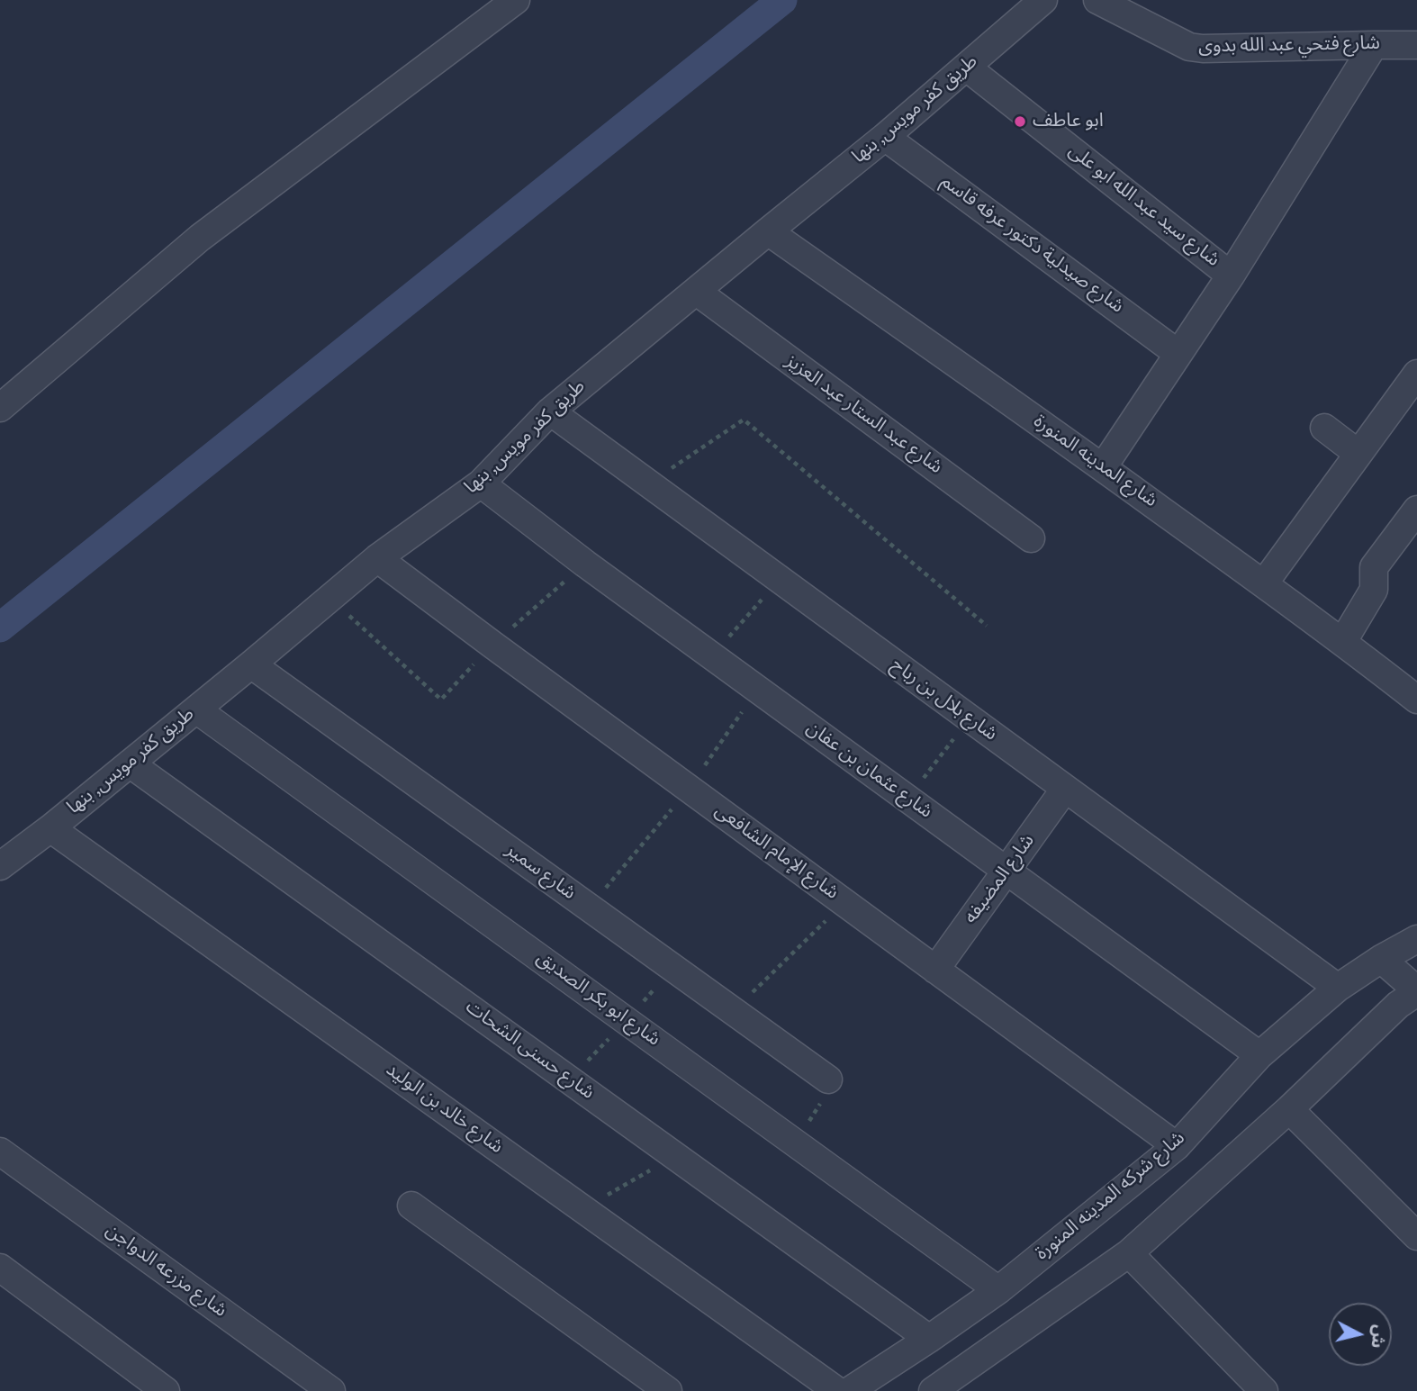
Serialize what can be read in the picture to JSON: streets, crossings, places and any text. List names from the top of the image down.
{
  "streets": {
    "street": [
      "شارع فتحي عبد الله بدوى",
      "طريق كفر مويس, بنها",
      "شارع سيد عبد الله ابو على",
      "شارع صيدلية دكتور عرفه قاسم",
      "شارع عبد الستار عبد العزيز",
      "شارع المدينه المنورة",
      "شارع بلال بن رباح",
      "شارع عثمان بن عفان",
      "شارع الإمام الشافعى",
      "شارع سمير",
      "شارع المضيفه",
      "شارع ابو بكر الصديق",
      "شارع حسنى الشحات",
      "شارع خالد بن الوليد",
      "شارع شركه المدينه المنورة",
      "شارع مزرعه الدواجن"
    ]
  },
  "crossings": [
    ["طريق كفر مويس, بنها", "شارع سيد عبد الله ابو على"],
    ["طريق كفر مويس, بنها", "شارع صيدلية دكتور عرفه قاسم"],
    ["طريق كفر مويس, بنها", "شارع عبد الستار عبد العزيز"],
    ["طريق كفر مويس, بنها", "شارع المدينه المنورة"],
    ["طريق كفر مويس, بنها", "شارع بلال بن رباح"],
    ["طريق كفر مويس, بنها", "شارع عثمان بن عفان"],
    ["طريق كفر مويس, بنها", "شارع الإمام الشافعى"],
    ["طريق كفر مويس, بنها", "شارع سمير"],
    ["طريق كفر مويس, بنها", "شارع ابو بكر الصديق"],
    ["طريق كفر مويس, بنها", "شارع حسنى الشحات"],
    ["طريق كفر مويس, بنها", "شارع خالد بن الوليد"],
    ["شارع بلال بن رباح", "شارع المضيفه"],
    ["شارع بلال بن رباح", "شارع شركه المدينه المنورة"],
    ["شارع عثمان بن عفان", "شارع المضيفه"],
    ["شارع عثمان بن عفان", "شارع شركه المدينه المنورة"],
    ["شارع الإمام الشافعى", "شارع المضيفه"],
    ["شارع الإمام الشافعى", "شارع شركه المدينه المنورة"],
    ["شارع ابو بكر الصديق", "شارع شركه المدينه المنورة"],
    ["شارع حسنى الشحات", "شارع شركه المدينه المنورة"]
  ],
  "places": ["ابو عاطف"],
  "north": "right"
}
